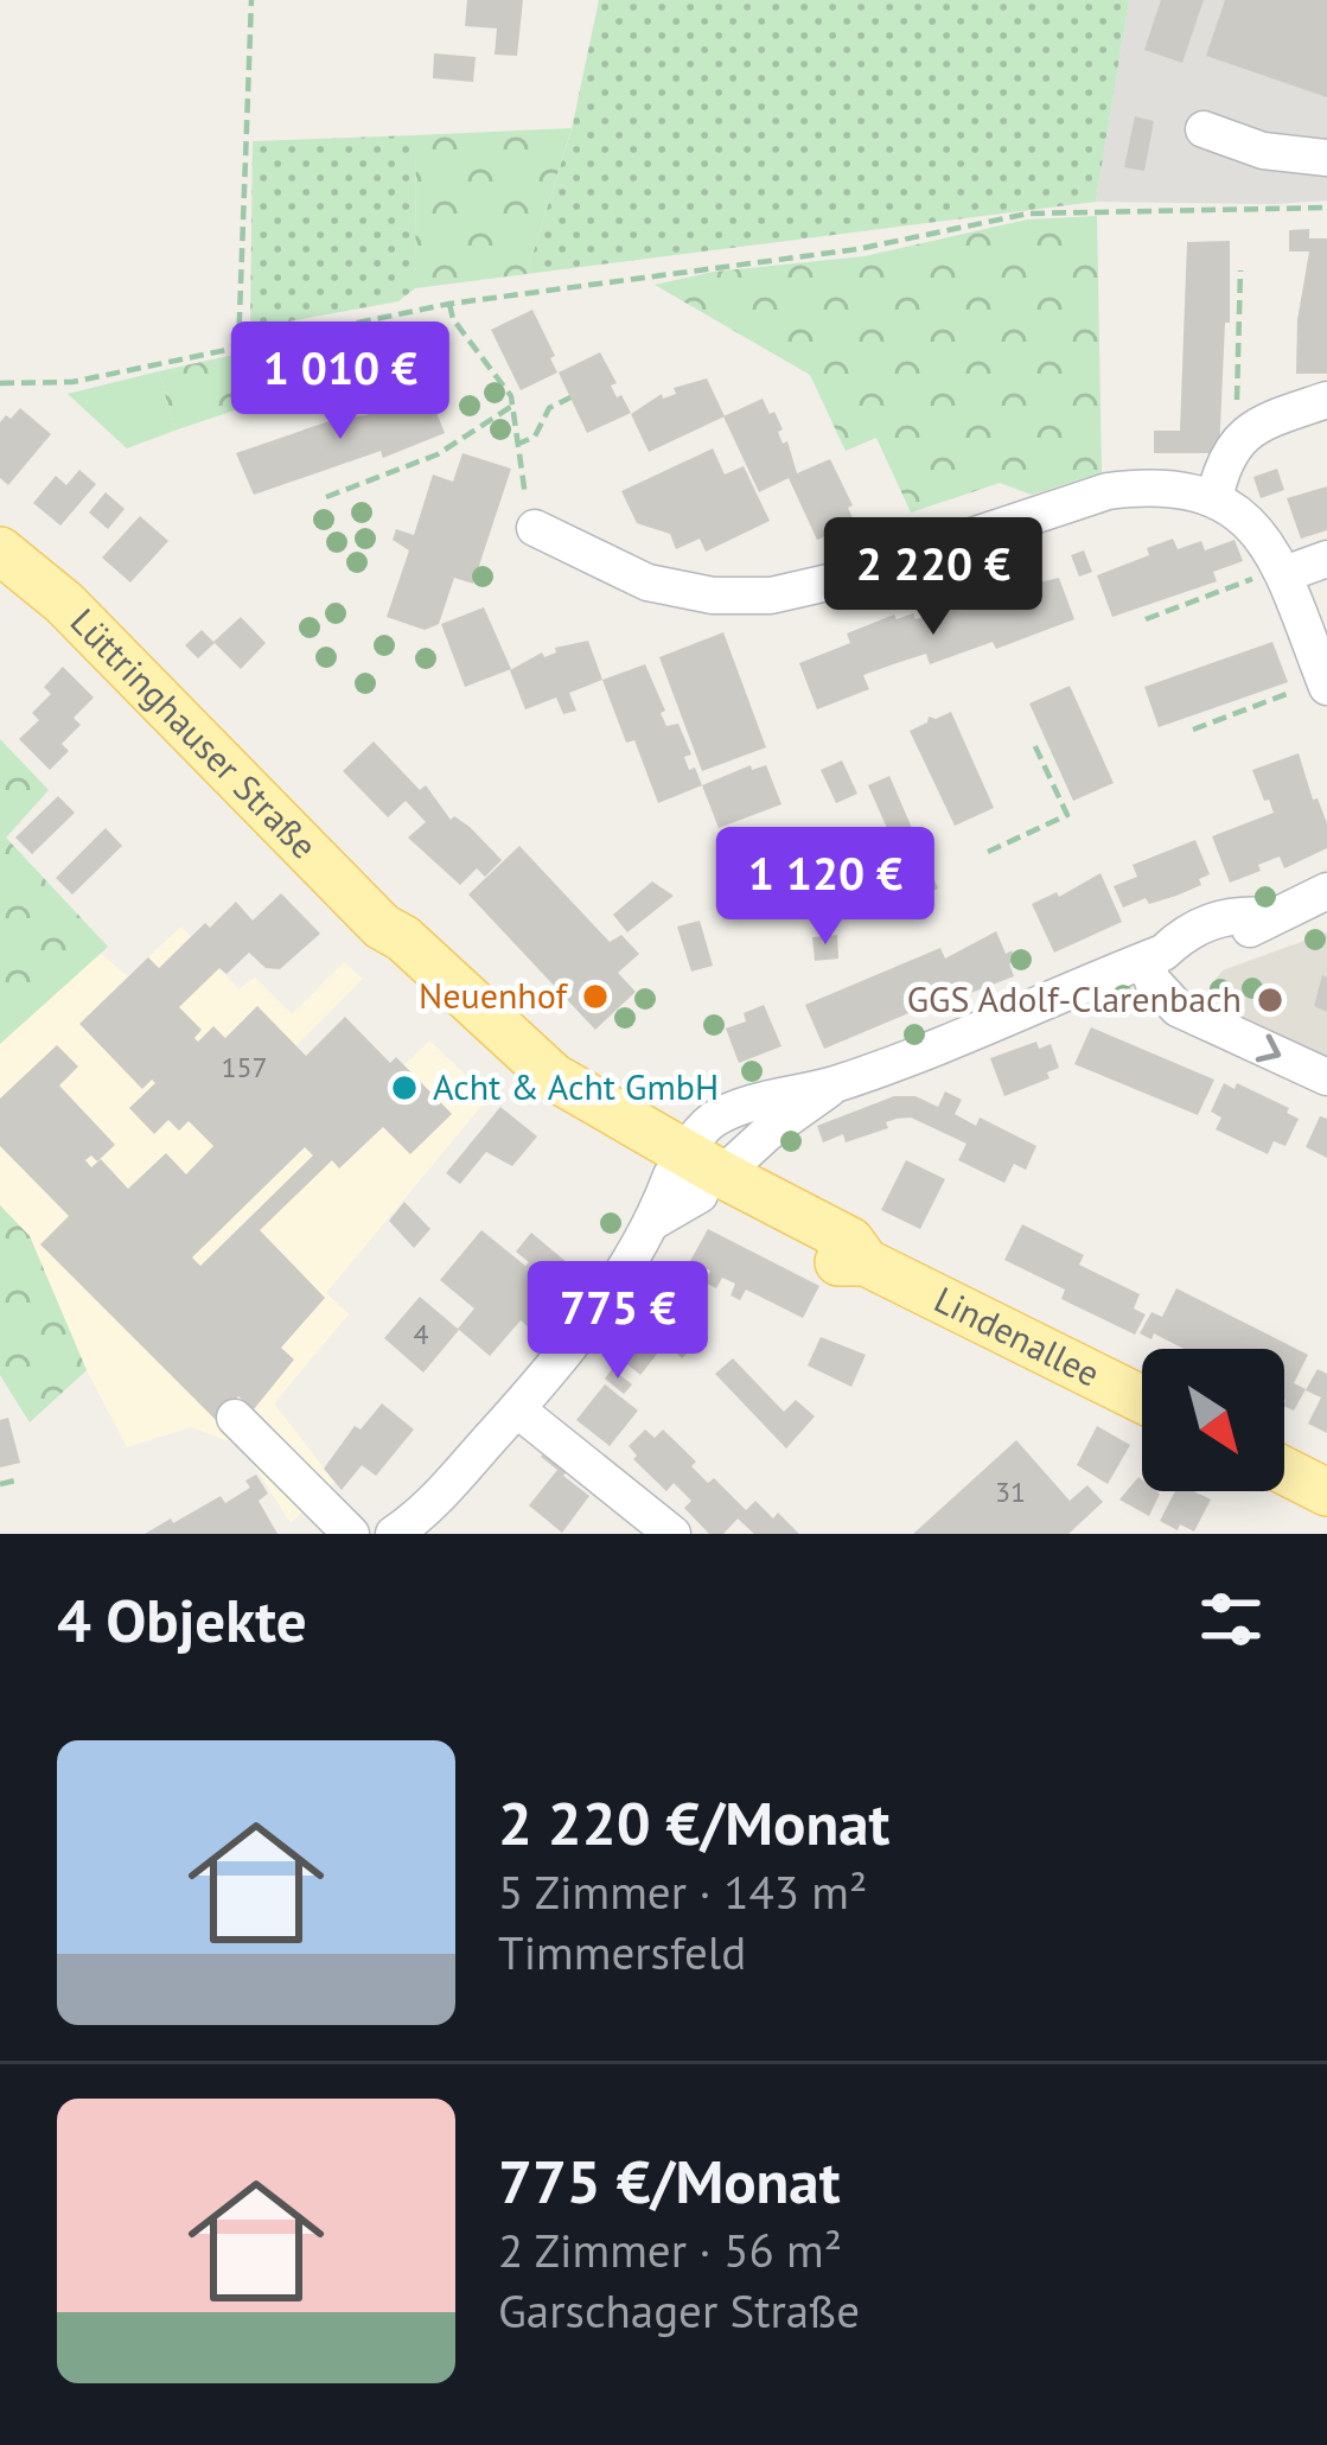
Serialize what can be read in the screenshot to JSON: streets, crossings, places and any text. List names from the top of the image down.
{
  "streets": {
    "main road": ["Lüttringhauser Straße", "Lindenallee"]
  },
  "crossings": [
    ["Lüttringhauser Straße", "Lindenallee"]
  ],
  "places": ["Neuenhof", "GGS Adolf-Clarenbach", "Acht & Acht GmbH"],
  "house_numbers": ["157", "4", "31"],
  "north": "bottom right",
  "page": {
    "price": [
      "1 010 €",
      "2 220 €",
      "1 120 €",
      "775 €"
    ],
    "heading": "4 Objekte",
    "list": [
      {
        "name": "2 220 €/Monat",
        "note": "5 Zimmer · 143 m² · Timmersfeld"
      },
      {
        "name": "775 €/Monat",
        "note": "2 Zimmer · 56 m² · Garschager Straße"
      }
    ]
  }
}
